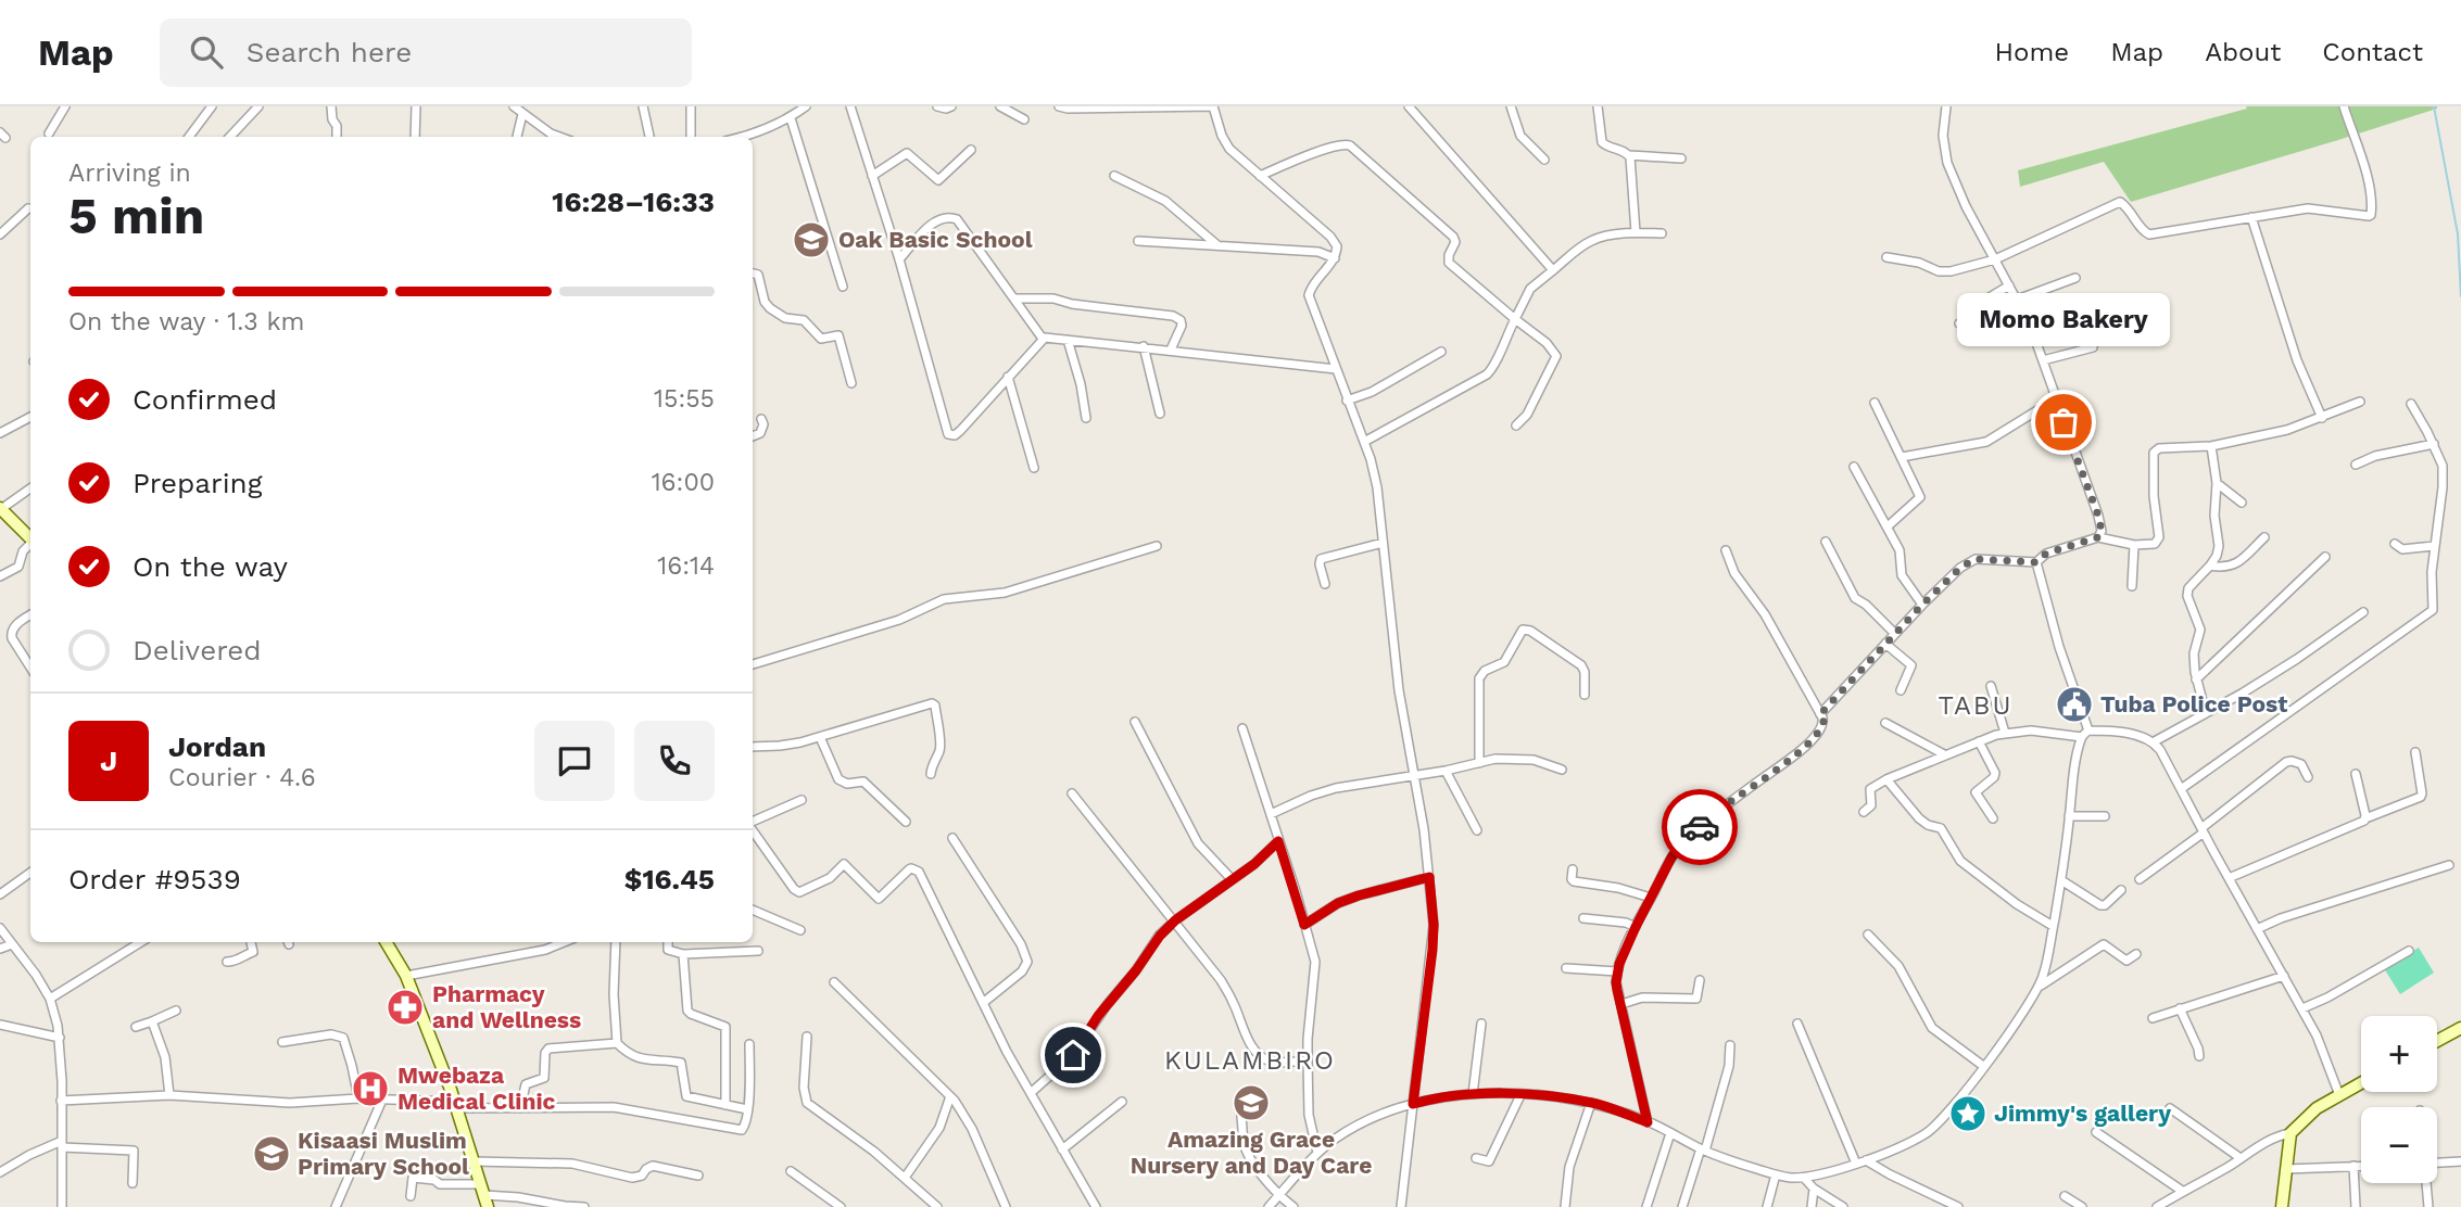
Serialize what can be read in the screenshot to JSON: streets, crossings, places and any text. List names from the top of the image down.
{
  "districts": ["TABU", "KULAMBIRO"],
  "places": {
    "school or university": ["Oak Basic School", "Amazing Grace Nursery and Day Care", "Kisaasi Muslim Primary School"],
    "other": ["Momo Bakery"],
    "public building": ["Tuba Police Post"],
    "pharmacy": ["Pharmacy and Wellness"],
    "hospital": ["Mwebaza Medical Clinic"],
    "place": ["Jimmy's gallery"]
  },
  "page": {
    "header": "Map",
    "search": "Search here",
    "nav": [
      "Home",
      "Map",
      "About",
      "Contact"
    ],
    "heading": ["5 min", "Arriving in", "16:28–16:33"],
    "panel": [
      "Jordan",
      "Courier · 4.6",
      "Order #9539",
      "$16.45"
    ],
    "bar": "On the way · 1.3 km",
    "bubble": "Momo Bakery",
    "list": [
      ["Confirmed", "15:55"],
      ["Preparing", "16:00"],
      ["On the way", "16:14"],
      "Delivered"
    ],
    "round": "J",
    "map_buttons": ["+", "−"]
  }
}
